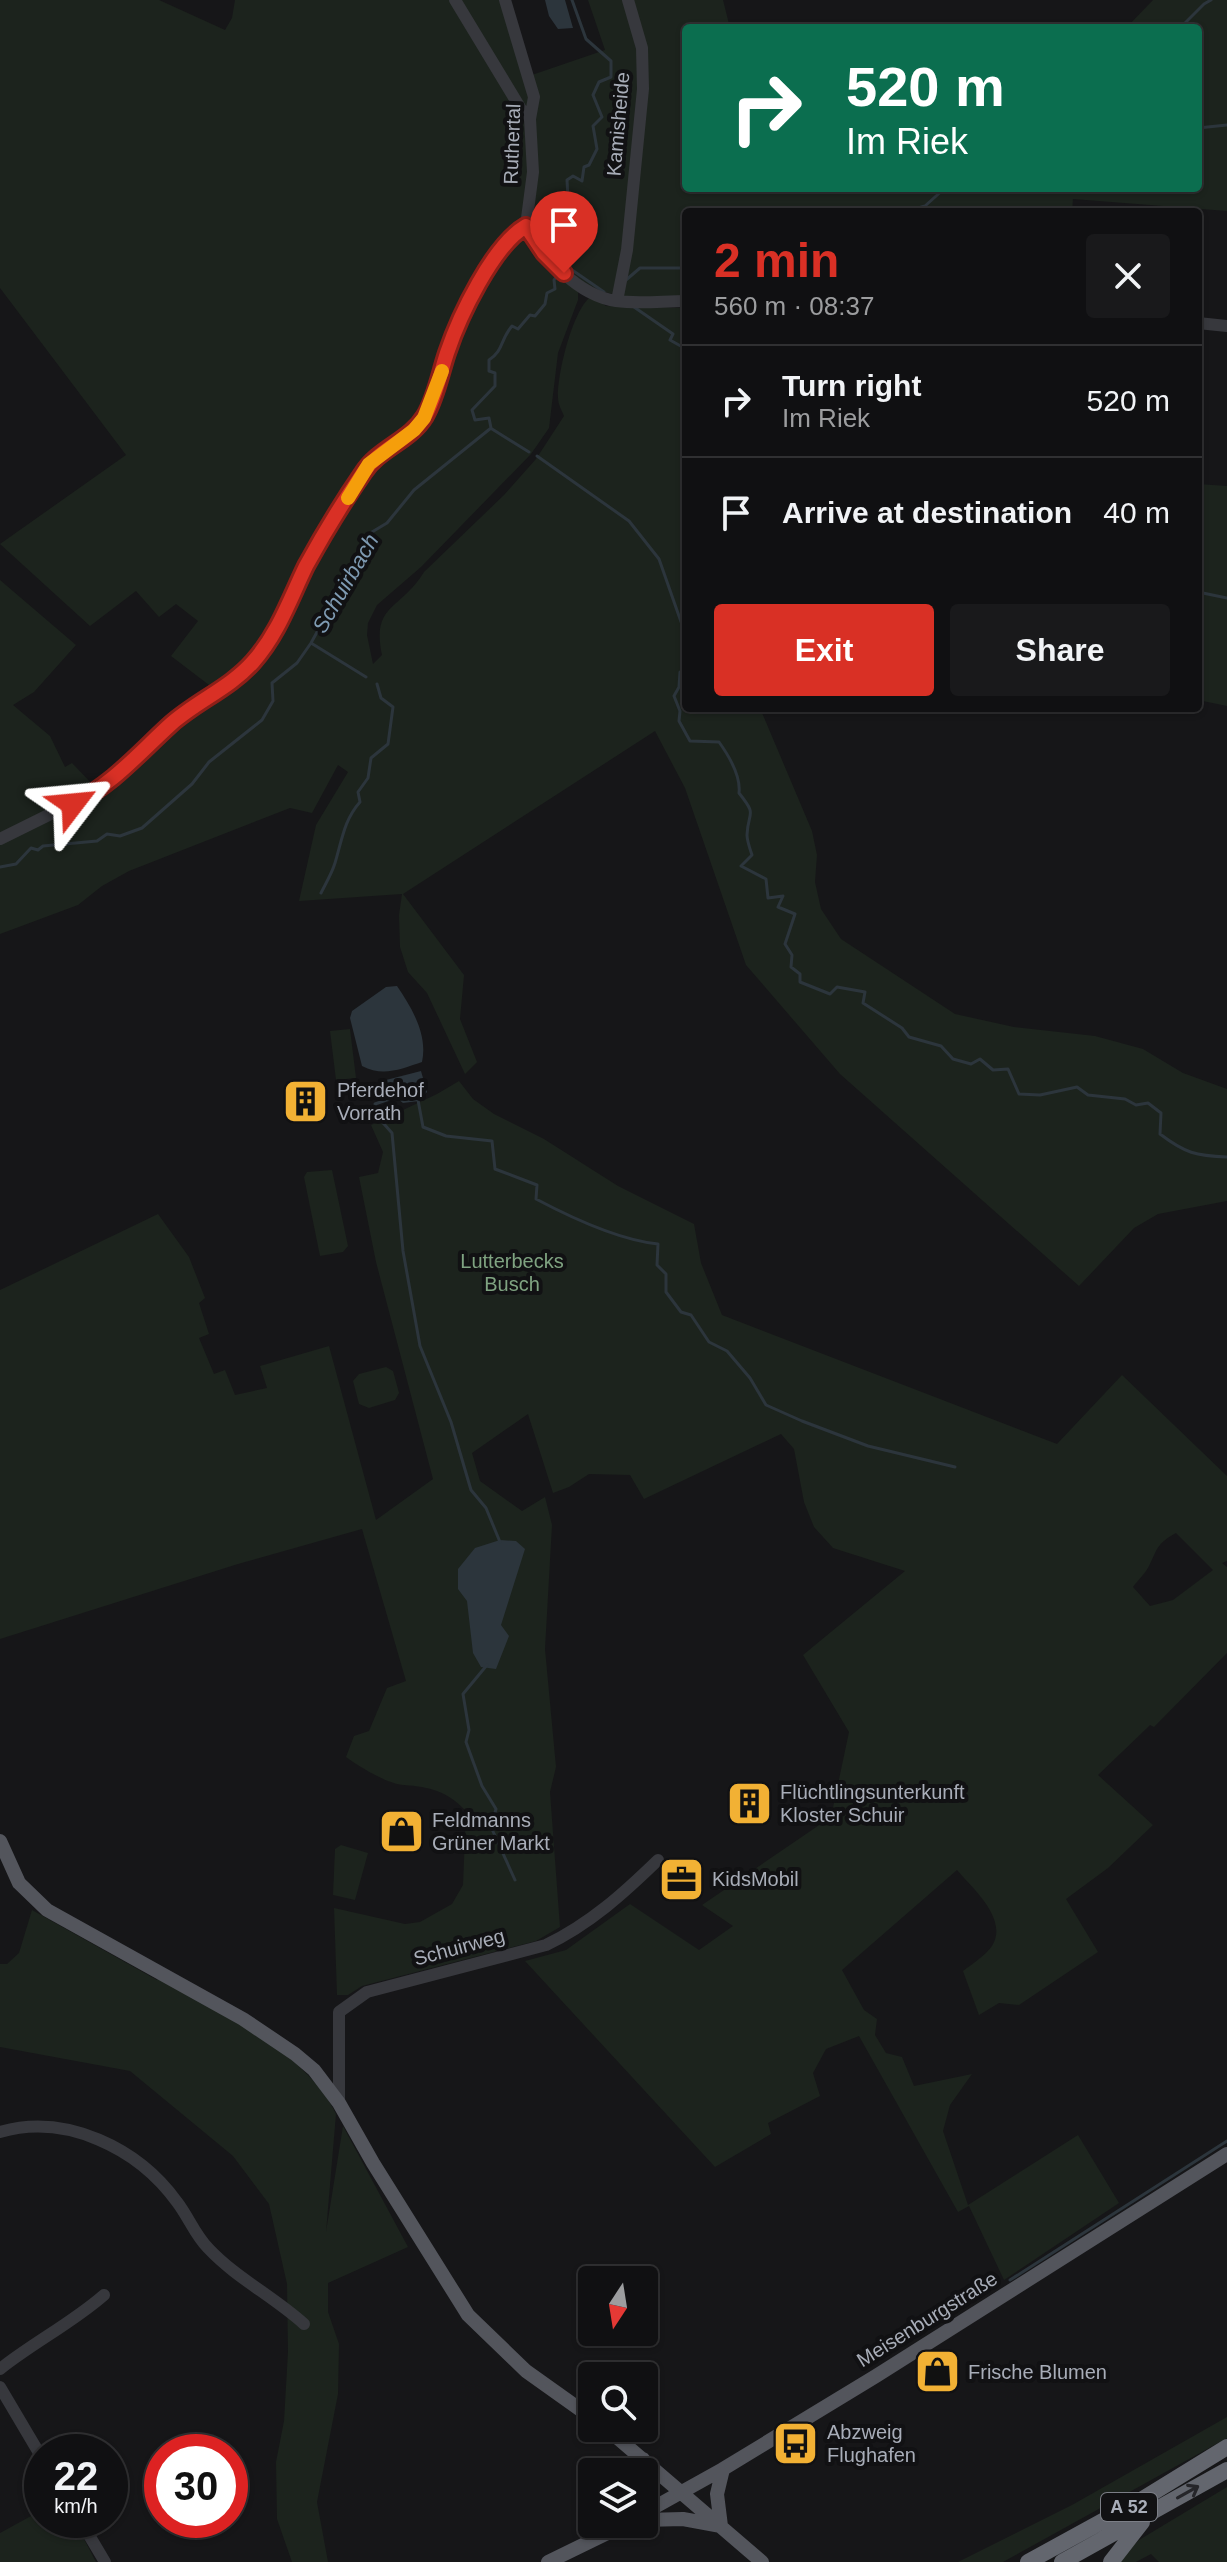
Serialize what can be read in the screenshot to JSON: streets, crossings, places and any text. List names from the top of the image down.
{
  "streets": {
    "highway": ["A 52"],
    "main road": ["Schuirweg", "Meisenburgstraße"],
    "street": ["Kamisheide", "Ruthertal"]
  },
  "water": ["Schuirbach"],
  "parks": ["Lutterbecks Busch"],
  "places": {
    "building": ["Pferdehof Vorrath", "Flüchtlingsunterkunft Kloster Schuir"],
    "shop": ["Feldmanns Grüner Markt", "Frische Blumen"],
    "office": ["KidsMobil"],
    "bus stop": ["Abzweig Flughafen"]
  },
  "north": "bottom",
  "page": {
    "turn": ["520 m", "Im Riek"],
    "heading": ["2 min", "560 m · 08:37"],
    "list": [
      {
        "name": "Turn right",
        "note": "Im Riek",
        "value": "520 m"
      },
      {
        "name": "Arrive at destination",
        "value": "40 m"
      }
    ],
    "buttons": ["Exit", "Share"],
    "speed": "22 km/h",
    "limit": "30"
  }
}
